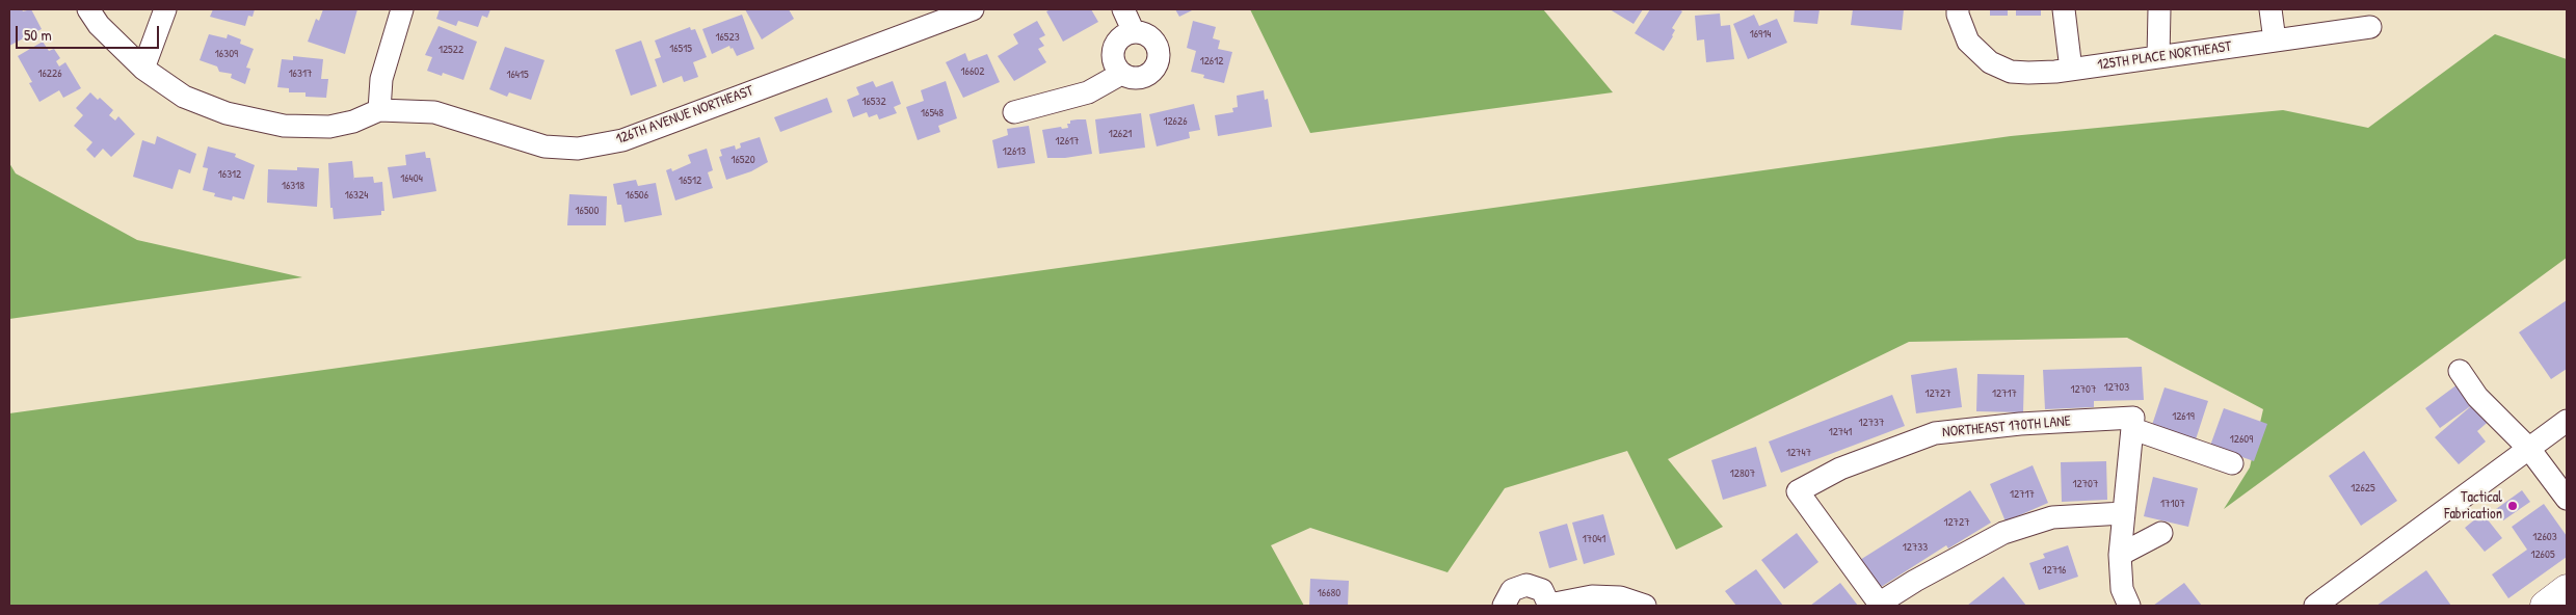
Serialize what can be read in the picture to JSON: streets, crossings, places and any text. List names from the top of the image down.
{
  "streets": {
    "street": ["125TH PLACE NORTHEAST", "126TH AVENUE NORTHEAST", "NORTHEAST 170TH LANE"]
  },
  "places": ["Tactical Fabrication"],
  "house_numbers": [
    "16914",
    "16523",
    "16515",
    "12522",
    "16309",
    "12612",
    "16602",
    "16226",
    "16317",
    "16415",
    "16532",
    "16548",
    "12626",
    "12621",
    "12617",
    "12613",
    "16520",
    "16312",
    "16404",
    "16512",
    "16318",
    "16324",
    "16506",
    "16500",
    "12703",
    "12707",
    "12727",
    "12717",
    "12619",
    "12737",
    "12741",
    "12609",
    "12747",
    "12807",
    "12707",
    "12625",
    "12717",
    "17107",
    "12727",
    "12603",
    "17041",
    "12733",
    "12605",
    "12716",
    "16680"
  ],
  "scale_bar": "50 m"
}
